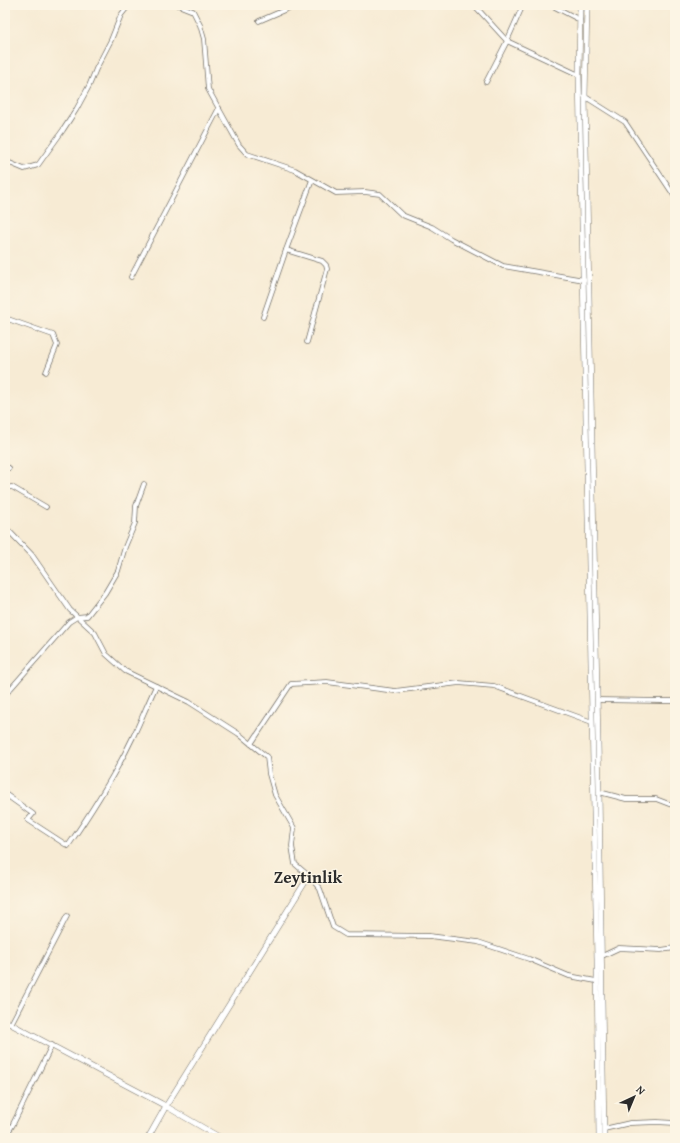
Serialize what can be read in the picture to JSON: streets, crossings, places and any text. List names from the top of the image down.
{
  "districts": ["Zeytinlik"],
  "north": "top right"
}
